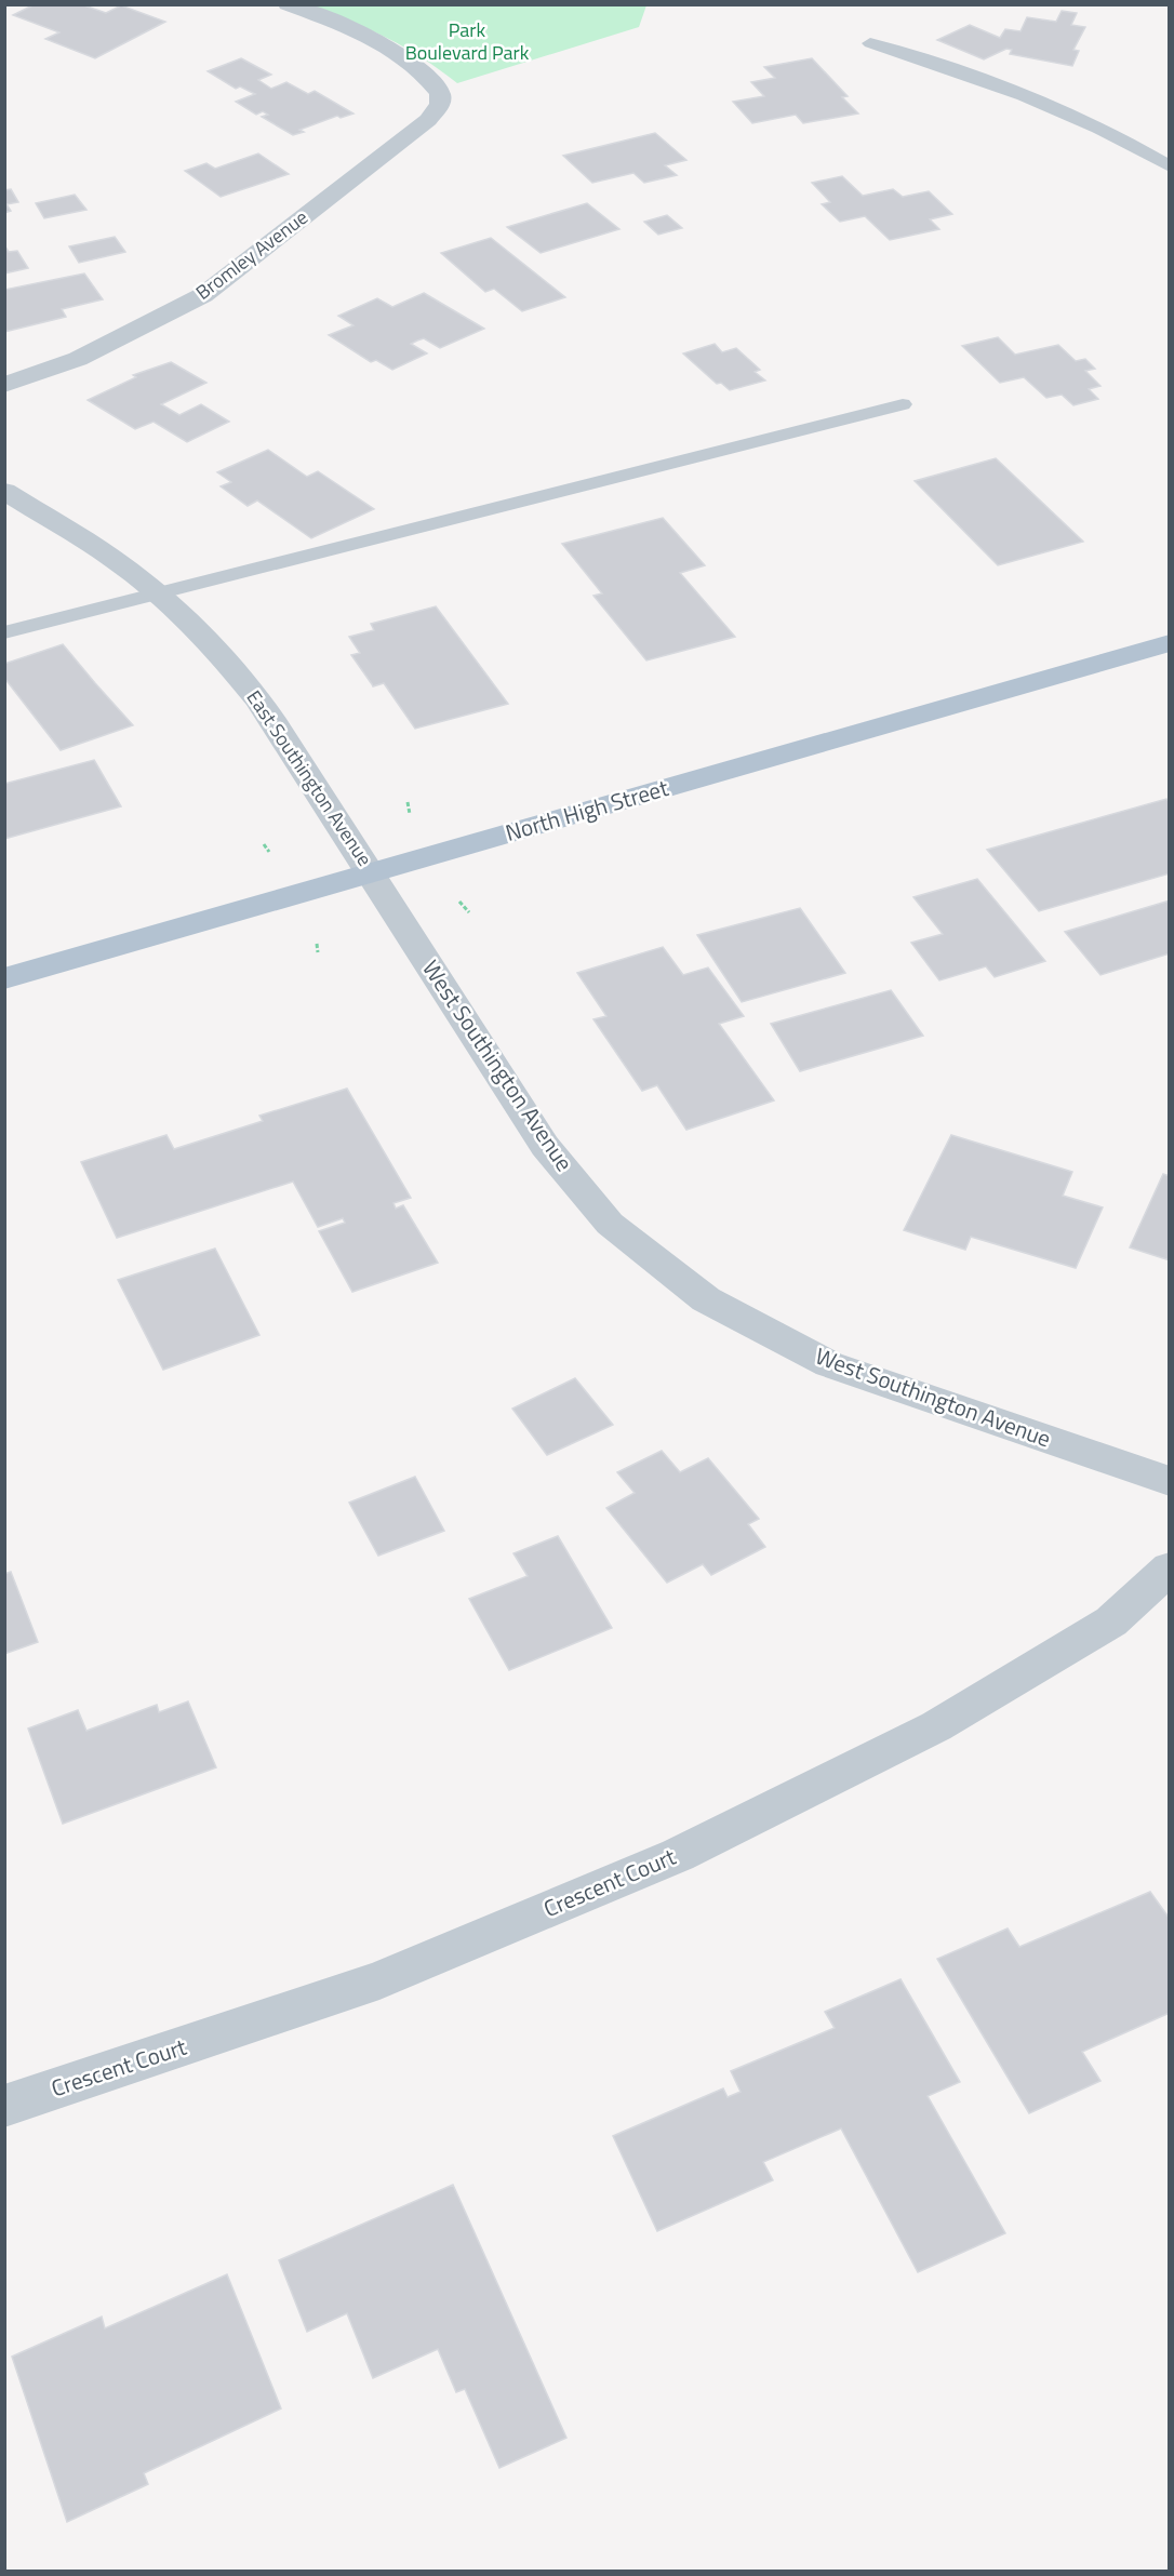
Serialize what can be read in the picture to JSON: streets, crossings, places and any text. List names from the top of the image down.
{
  "streets": {
    "main road": ["North High Street"],
    "street": [
      "Bromley Avenue",
      "East Southington Avenue",
      "West Southington Avenue",
      "Crescent Court"
    ]
  },
  "crossings": [
    ["East Southington Avenue", "North High Street"],
    ["East Southington Avenue", "West Southington Avenue"],
    ["North High Street", "West Southington Avenue"]
  ],
  "parks": ["Park Boulevard Park"]
}
